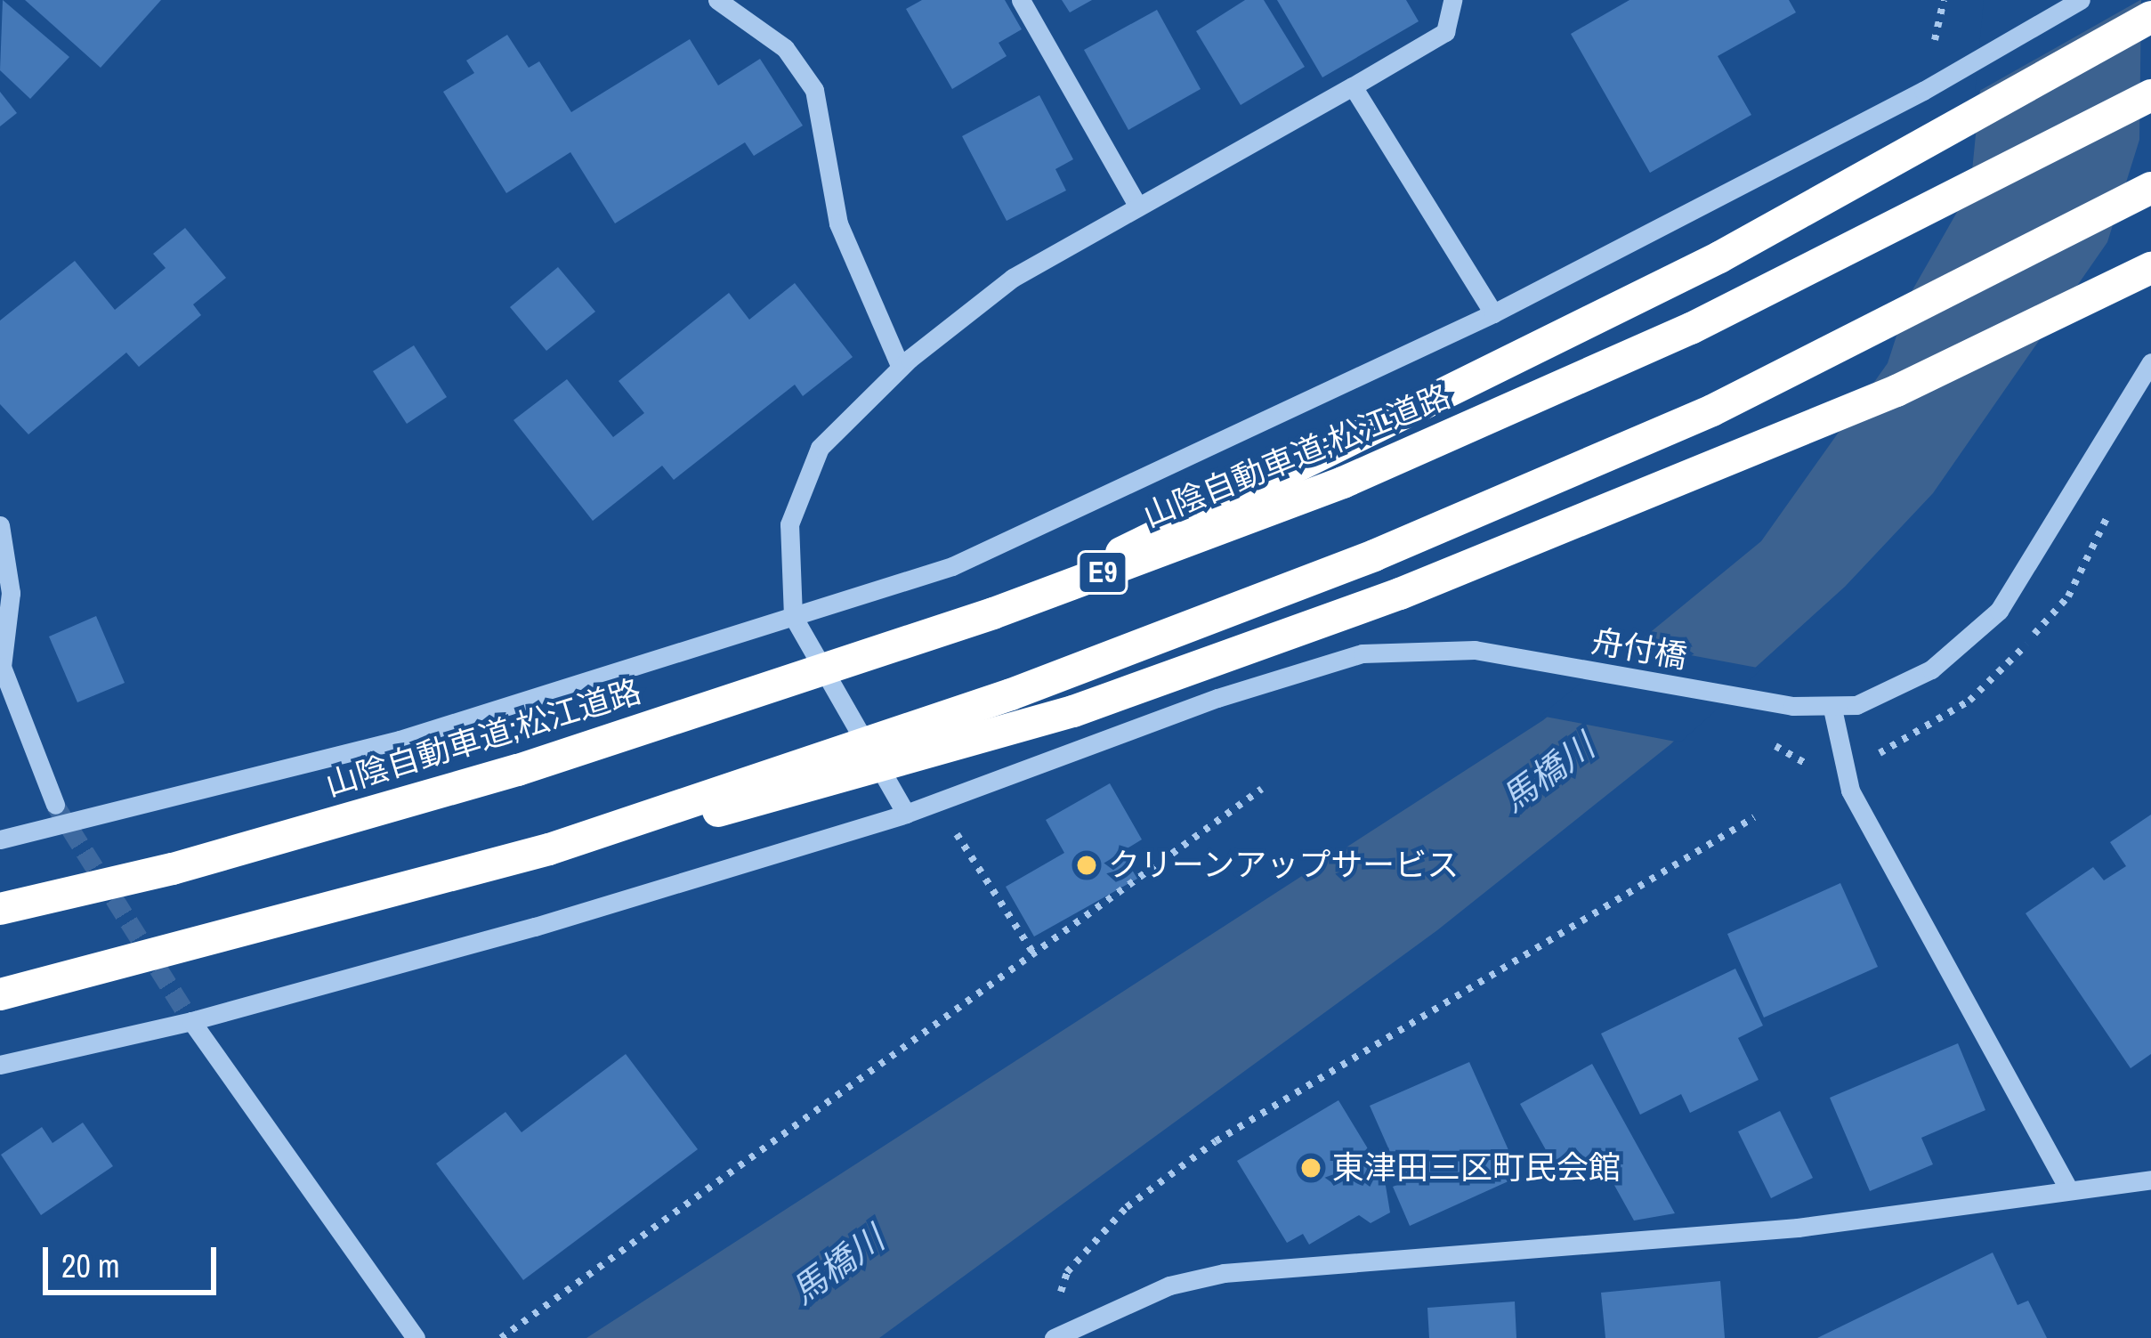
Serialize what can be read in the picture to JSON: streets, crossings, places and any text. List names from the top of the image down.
{
  "streets": {
    "highway": ["山陰自動車道;松江道路", "E9"],
    "street": ["舟付橋"]
  },
  "water": ["馬橋川"],
  "places": ["クリーンアップサービス", "東津田三区町民会館"],
  "scale_bar": "20 m"
}
